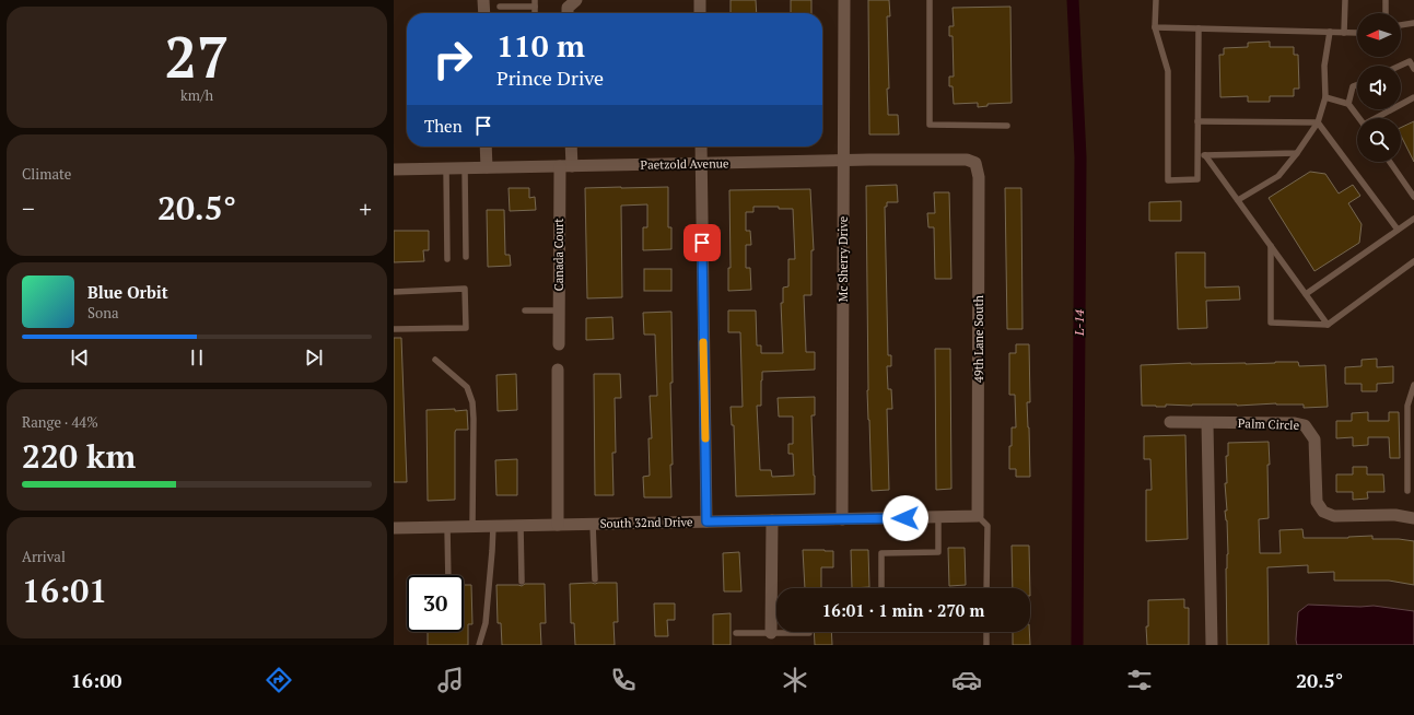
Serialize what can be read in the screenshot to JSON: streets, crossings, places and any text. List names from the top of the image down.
{
  "streets": {
    "street": [
      "Paetzold Avenue",
      "Canada Court",
      "Mc Sherry Drive",
      "49th Lane South",
      "Palm Circle",
      "South 32nd Drive"
    ]
  },
  "crossings": [
    ["Paetzold Avenue", "Canada Court"],
    ["Paetzold Avenue", "Mc Sherry Drive"],
    ["Paetzold Avenue", "49th Lane South"],
    ["Mc Sherry Drive", "South 32nd Drive"],
    ["49th Lane South", "South 32nd Drive"]
  ],
  "water": ["L-14"],
  "north": "left",
  "page": {
    "tile": [
      ["27", "km/h"],
      "Climate",
      ["Range · 44%", "220 km"],
      ["Arrival", "16:01"]
    ],
    "turn": ["110 m", "Prince Drive"],
    "then": "Then",
    "heat": ["−", "20.5°", "+"],
    "song": ["Blue Orbit", "Sona"],
    "limit": "30",
    "trip": "16:01 · 1 min · 270 m",
    "tabs": ["16:00", "20.5°"]
  }
}
